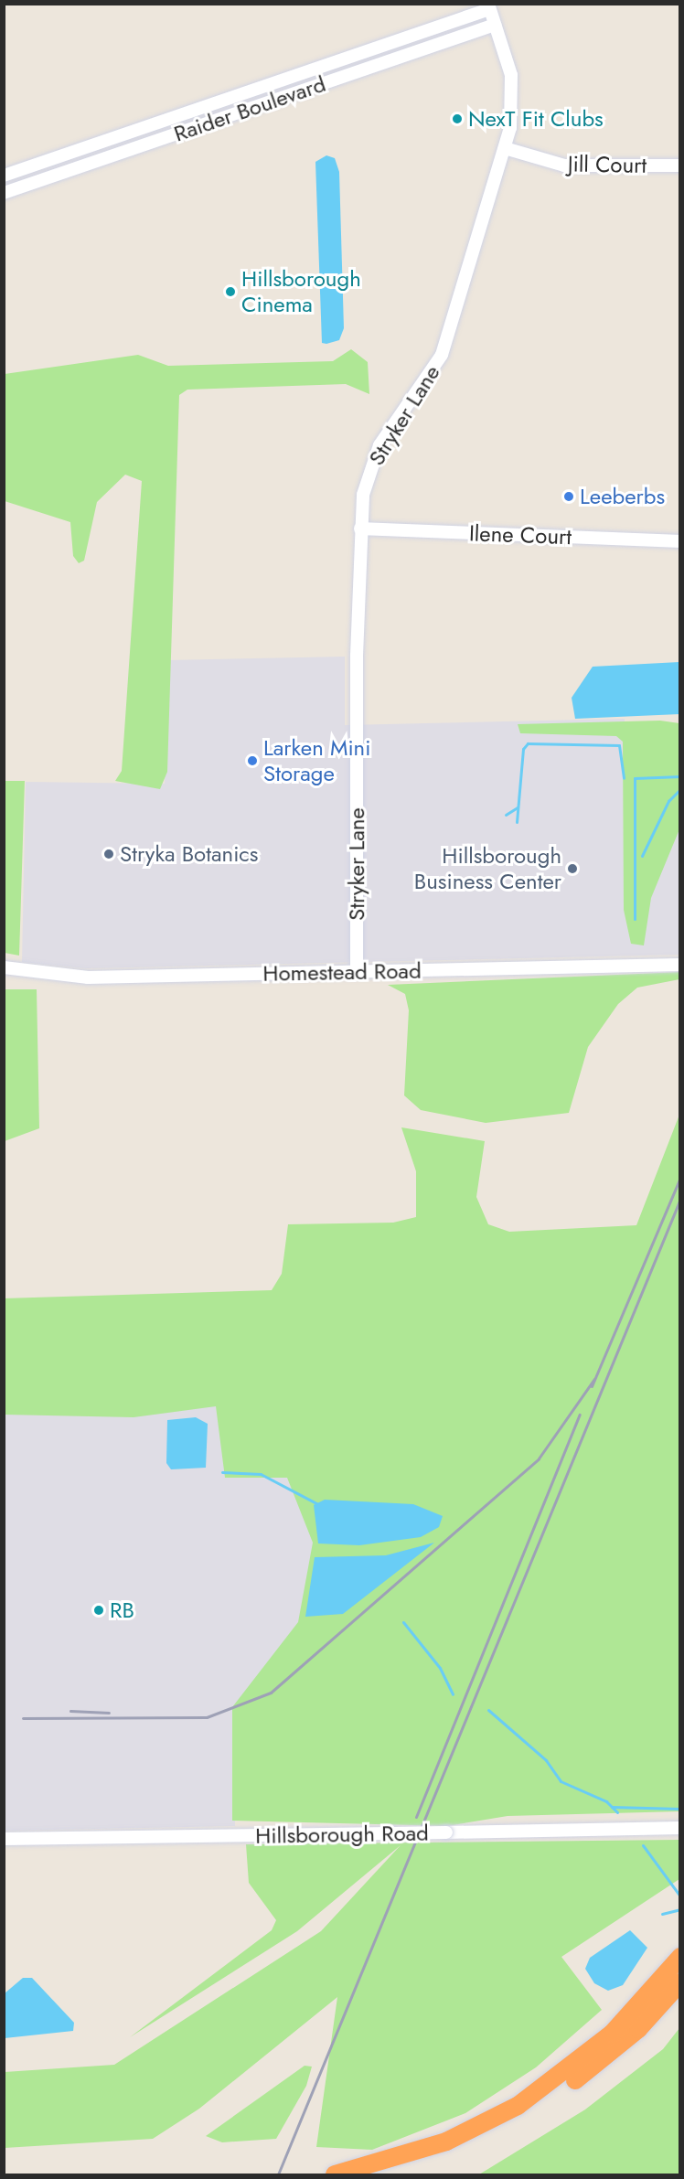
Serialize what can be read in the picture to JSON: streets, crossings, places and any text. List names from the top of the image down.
{
  "streets": {
    "street": [
      "Raider Boulevard",
      "Jill Court",
      "Stryker Lane",
      "Ilene Court",
      "Homestead Road",
      "Hillsborough Road"
    ]
  },
  "crossings": [
    ["Raider Boulevard", "Stryker Lane"],
    ["Jill Court", "Stryker Lane"],
    ["Stryker Lane", "Ilene Court"],
    ["Stryker Lane", "Homestead Road"]
  ],
  "places": [
    "NexT Fit Clubs",
    "Hillsborough Cinema",
    "Leeberbs",
    "Larken Mini Storage",
    "Stryka Botanics",
    "Hillsborough Business Center",
    "RB"
  ]
}
